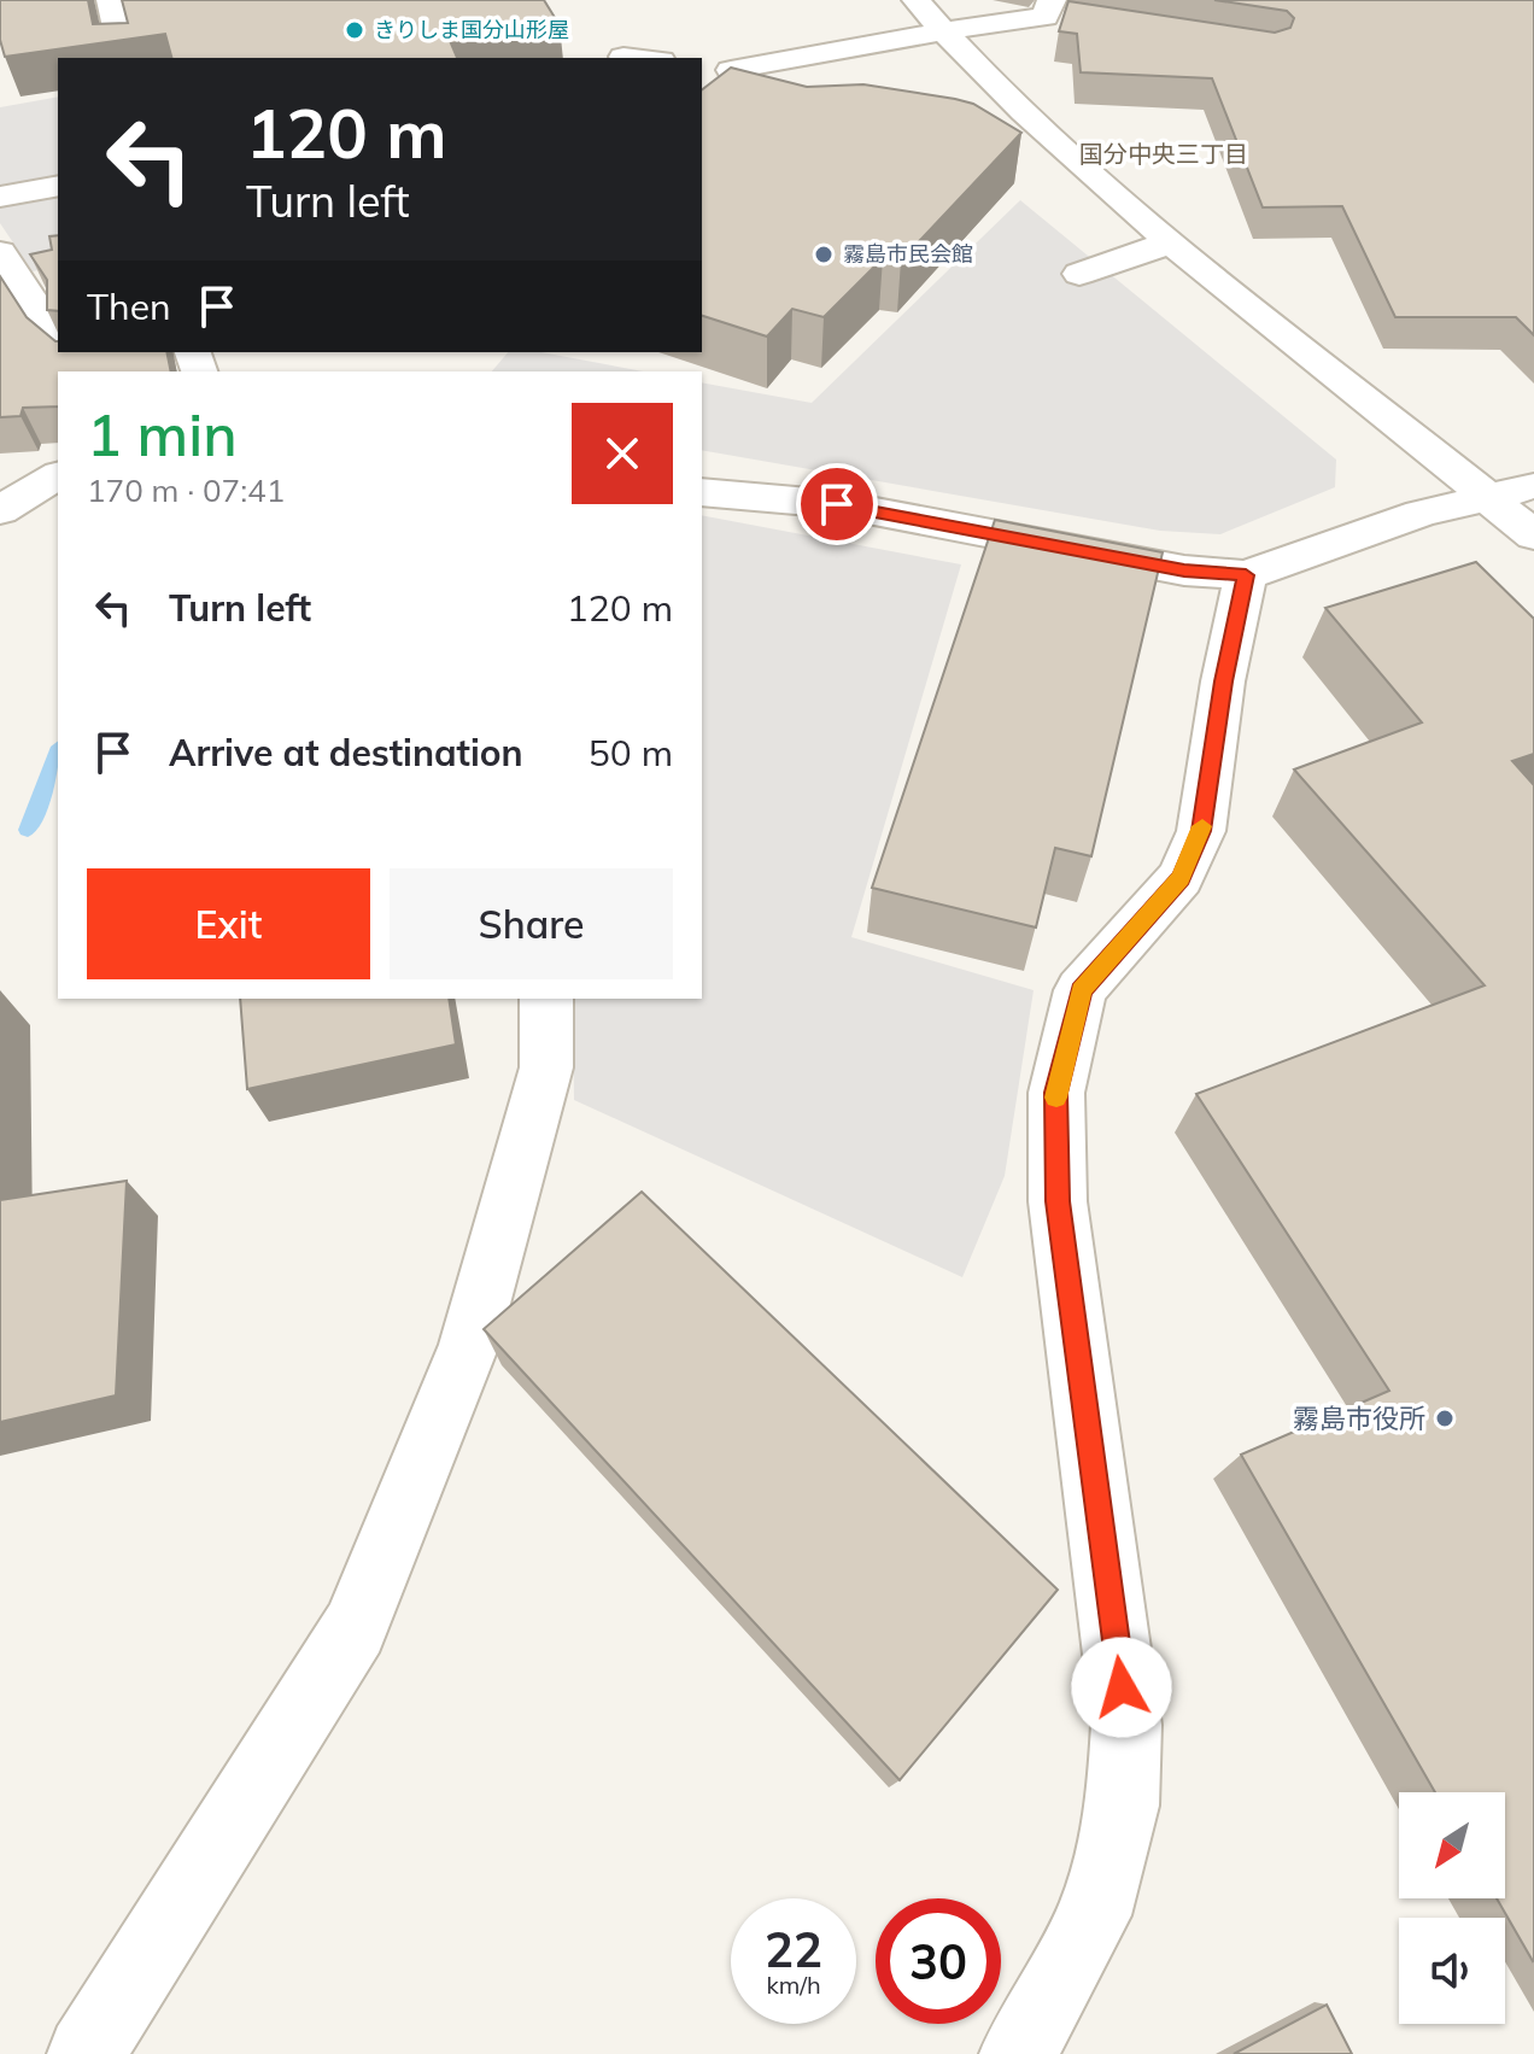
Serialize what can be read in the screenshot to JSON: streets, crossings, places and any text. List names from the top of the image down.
{
  "districts": ["国分中央三丁目"],
  "places": ["きりしま国分山形屋", "霧島市民会館", "霧島市役所"],
  "north": "bottom left",
  "page": {
    "turn": ["120 m", "Turn left"],
    "then": "Then",
    "heading": ["1 min", "170 m · 07:41"],
    "list": [
      {
        "name": "Turn left",
        "value": "120 m"
      },
      {
        "name": "Arrive at destination",
        "value": "50 m"
      }
    ],
    "buttons": ["Exit", "Share"],
    "speed": "22 km/h",
    "limit": "30"
  }
}
